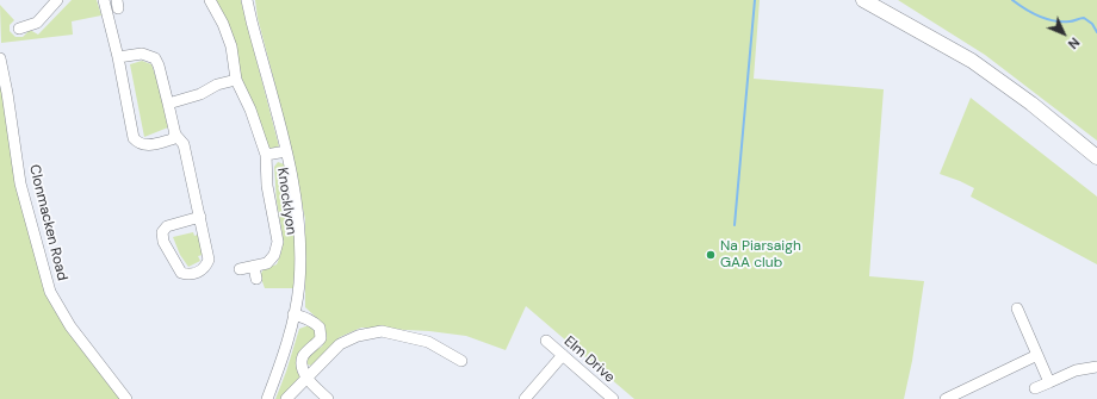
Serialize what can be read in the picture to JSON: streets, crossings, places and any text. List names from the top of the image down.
{
  "streets": {
    "street": ["Knocklyon", "Clonmacken Road", "Elm Drive"]
  },
  "places": ["Na Piarsaigh GAA club"],
  "north": "bottom right"
}
